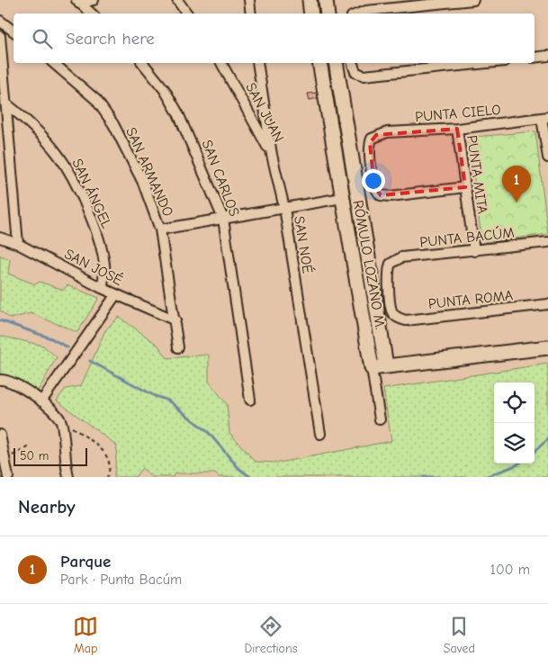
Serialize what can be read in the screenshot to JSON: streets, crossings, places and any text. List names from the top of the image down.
{
  "streets": {
    "street": [
      "SAN JUAN",
      "PUNTA CIELO",
      "SAN ARMANDO",
      "PUNTA MITA",
      "SAN CARLOS",
      "SAN ÁNGEL",
      "PUNTA BACÚM",
      "SAN NOÉ",
      "RÓMULO LOZANO M.",
      "SAN JOSÉ",
      "PUNTA ROMA"
    ]
  },
  "crossings": [
    ["SAN JUAN", "SAN NOÉ"],
    ["PUNTA CIELO", "PUNTA MITA"],
    ["SAN ARMANDO", "SAN JOSÉ"],
    ["PUNTA MITA", "PUNTA BACÚM"],
    ["SAN ÁNGEL", "SAN JOSÉ"],
    ["PUNTA BACÚM", "PUNTA ROMA"]
  ],
  "scale_bar": "50 m",
  "page": {
    "search": "Search here",
    "pins": "1",
    "scale": "50 m",
    "heading": "Nearby",
    "list": [
      {
        "mark": "1",
        "name": "Parque",
        "note": "Park · Punta Bacúm",
        "value": "100 m"
      }
    ],
    "nav": ["Map", "Directions", "Saved"]
  }
}
